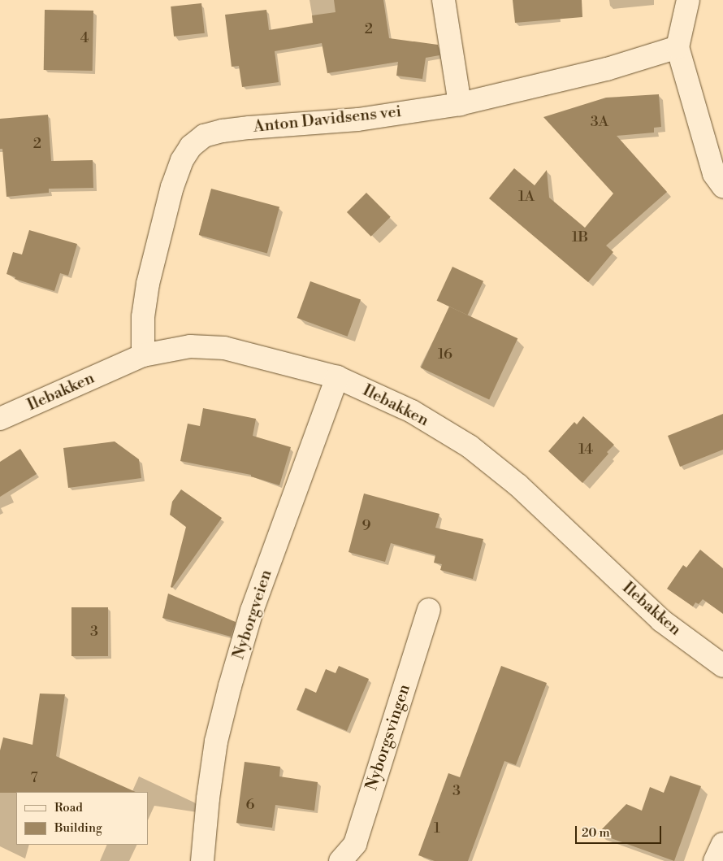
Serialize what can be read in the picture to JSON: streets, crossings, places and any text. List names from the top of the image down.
{
  "streets": {
    "street": [
      "Anton Davidsens vei",
      "Ilebakken",
      "Nyborgveien",
      "Nyborgsvingen"
    ]
  },
  "crossings": [
    ["Anton Davidsens vei", "Ilebakken"],
    ["Ilebakken", "Nyborgveien"]
  ],
  "house_numbers": [
    "2",
    "4",
    "3A",
    "2",
    "1A",
    "1B",
    "16",
    "14",
    "9",
    "3",
    "7",
    "3",
    "6",
    "1"
  ],
  "legend": ["Road", "Building"],
  "scale_bar": "20 m"
}
